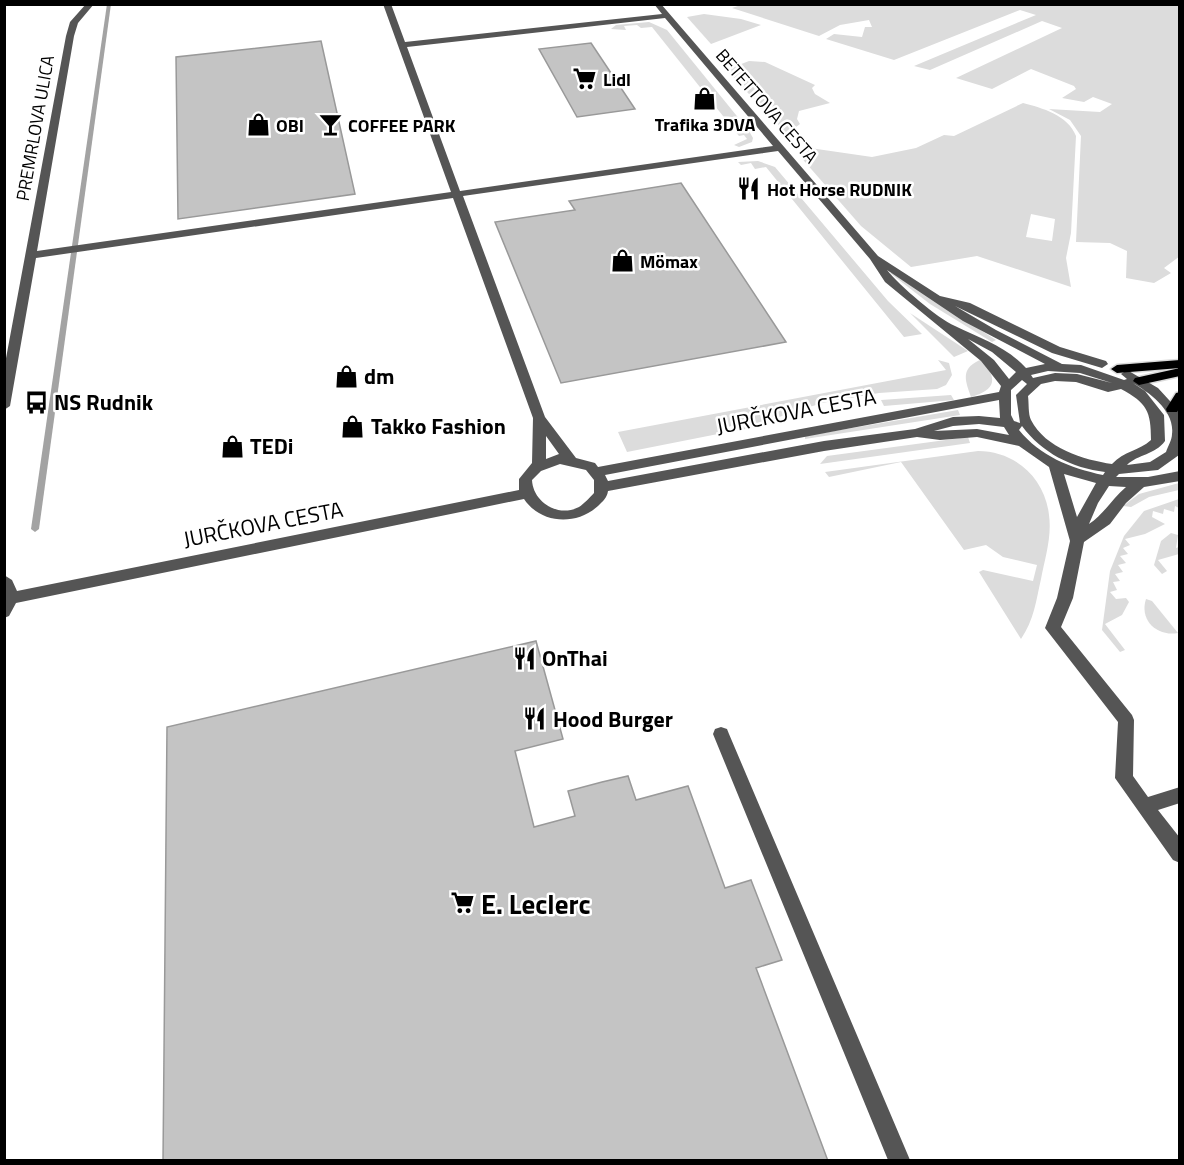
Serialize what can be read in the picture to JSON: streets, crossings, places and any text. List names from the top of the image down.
{
  "streets": {
    "street": ["BETETTOVA CESTA", "PREMRLOVA ULICA", "JURČKOVA CESTA"]
  },
  "crossings": [
    ["BETETTOVA CESTA", "JURČKOVA CESTA"]
  ],
  "places": {
    "supermarket": ["Lidl", "E. Leclerc"],
    "shop": [
      "Trafika 3DVA",
      "OBI",
      "Mömax",
      "dm",
      "Takko Fashion",
      "TEDi"
    ],
    "bar": ["COFFEE PARK"],
    "restaurant": ["Hot Horse RUDNIK", "OnThai", "Hood Burger"],
    "bus stop": ["NS Rudnik"]
  }
}
